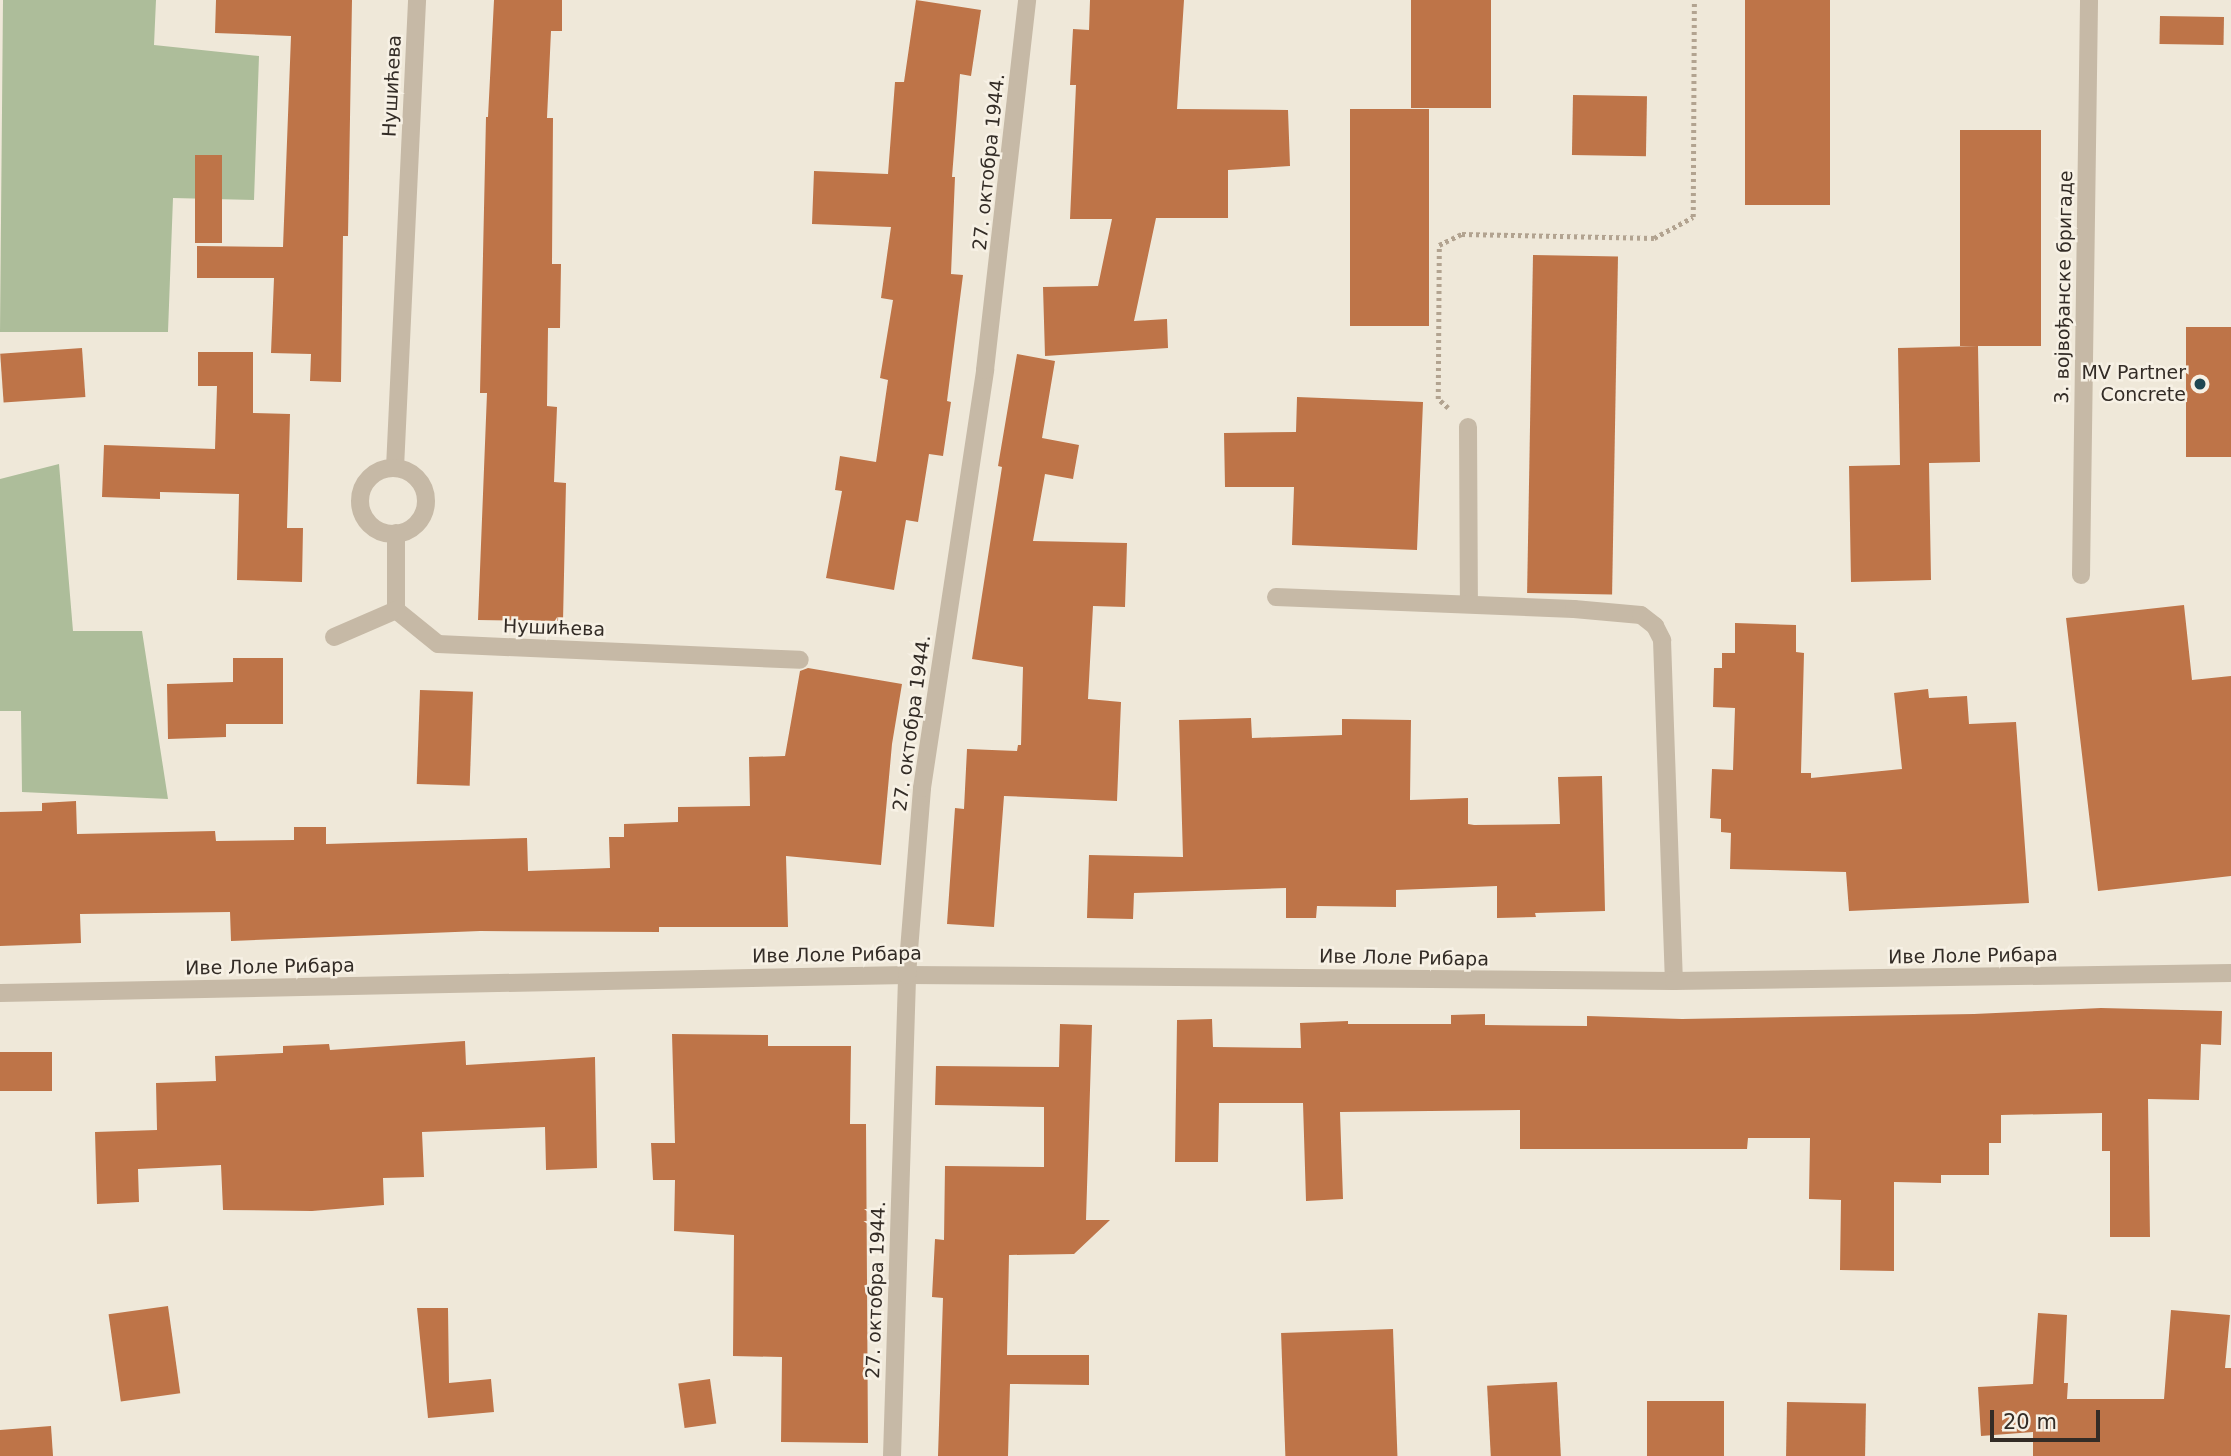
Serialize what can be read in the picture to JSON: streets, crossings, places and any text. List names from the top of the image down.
{
  "streets": {
    "street": [
      "Нушићева",
      "27. октобра 1944.",
      "3. војвођанске бригаде",
      "Иве Лоле Рибара"
    ]
  },
  "crossings": [
    ["27. октобра 1944.", "Иве Лоле Рибара"]
  ],
  "places": ["MV Partner Concrete"],
  "scale_bar": "20 m"
}
